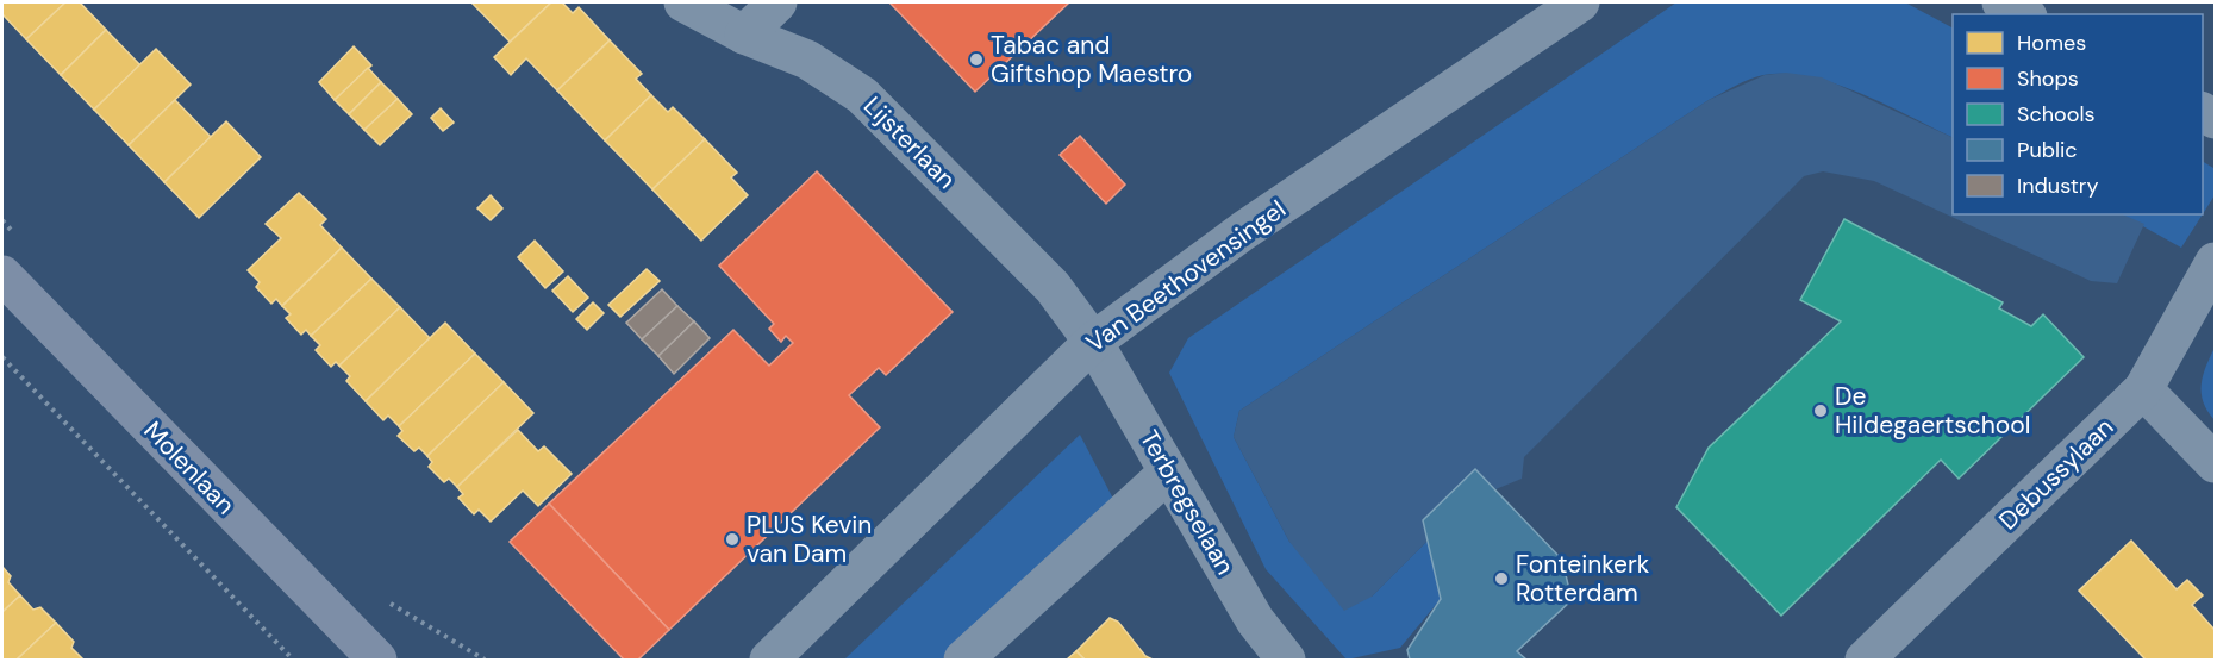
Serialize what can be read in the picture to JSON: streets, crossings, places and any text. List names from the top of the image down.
{
  "streets": {
    "main road": ["Molenlaan"],
    "street": [
      "Lijsterlaan",
      "Van Beethovensingel",
      "Debussylaan",
      "Terbregselaan"
    ]
  },
  "crossings": [
    ["Lijsterlaan", "Van Beethovensingel"],
    ["Lijsterlaan", "Terbregselaan"],
    ["Van Beethovensingel", "Terbregselaan"]
  ],
  "places": [
    "Tabac and Giftshop Maestro",
    "De Hildegaertschool",
    "PLUS Kevin van Dam",
    "Fonteinkerk Rotterdam"
  ],
  "legend": [
    "Homes",
    "Shops",
    "Schools",
    "Public",
    "Industry"
  ]
}
